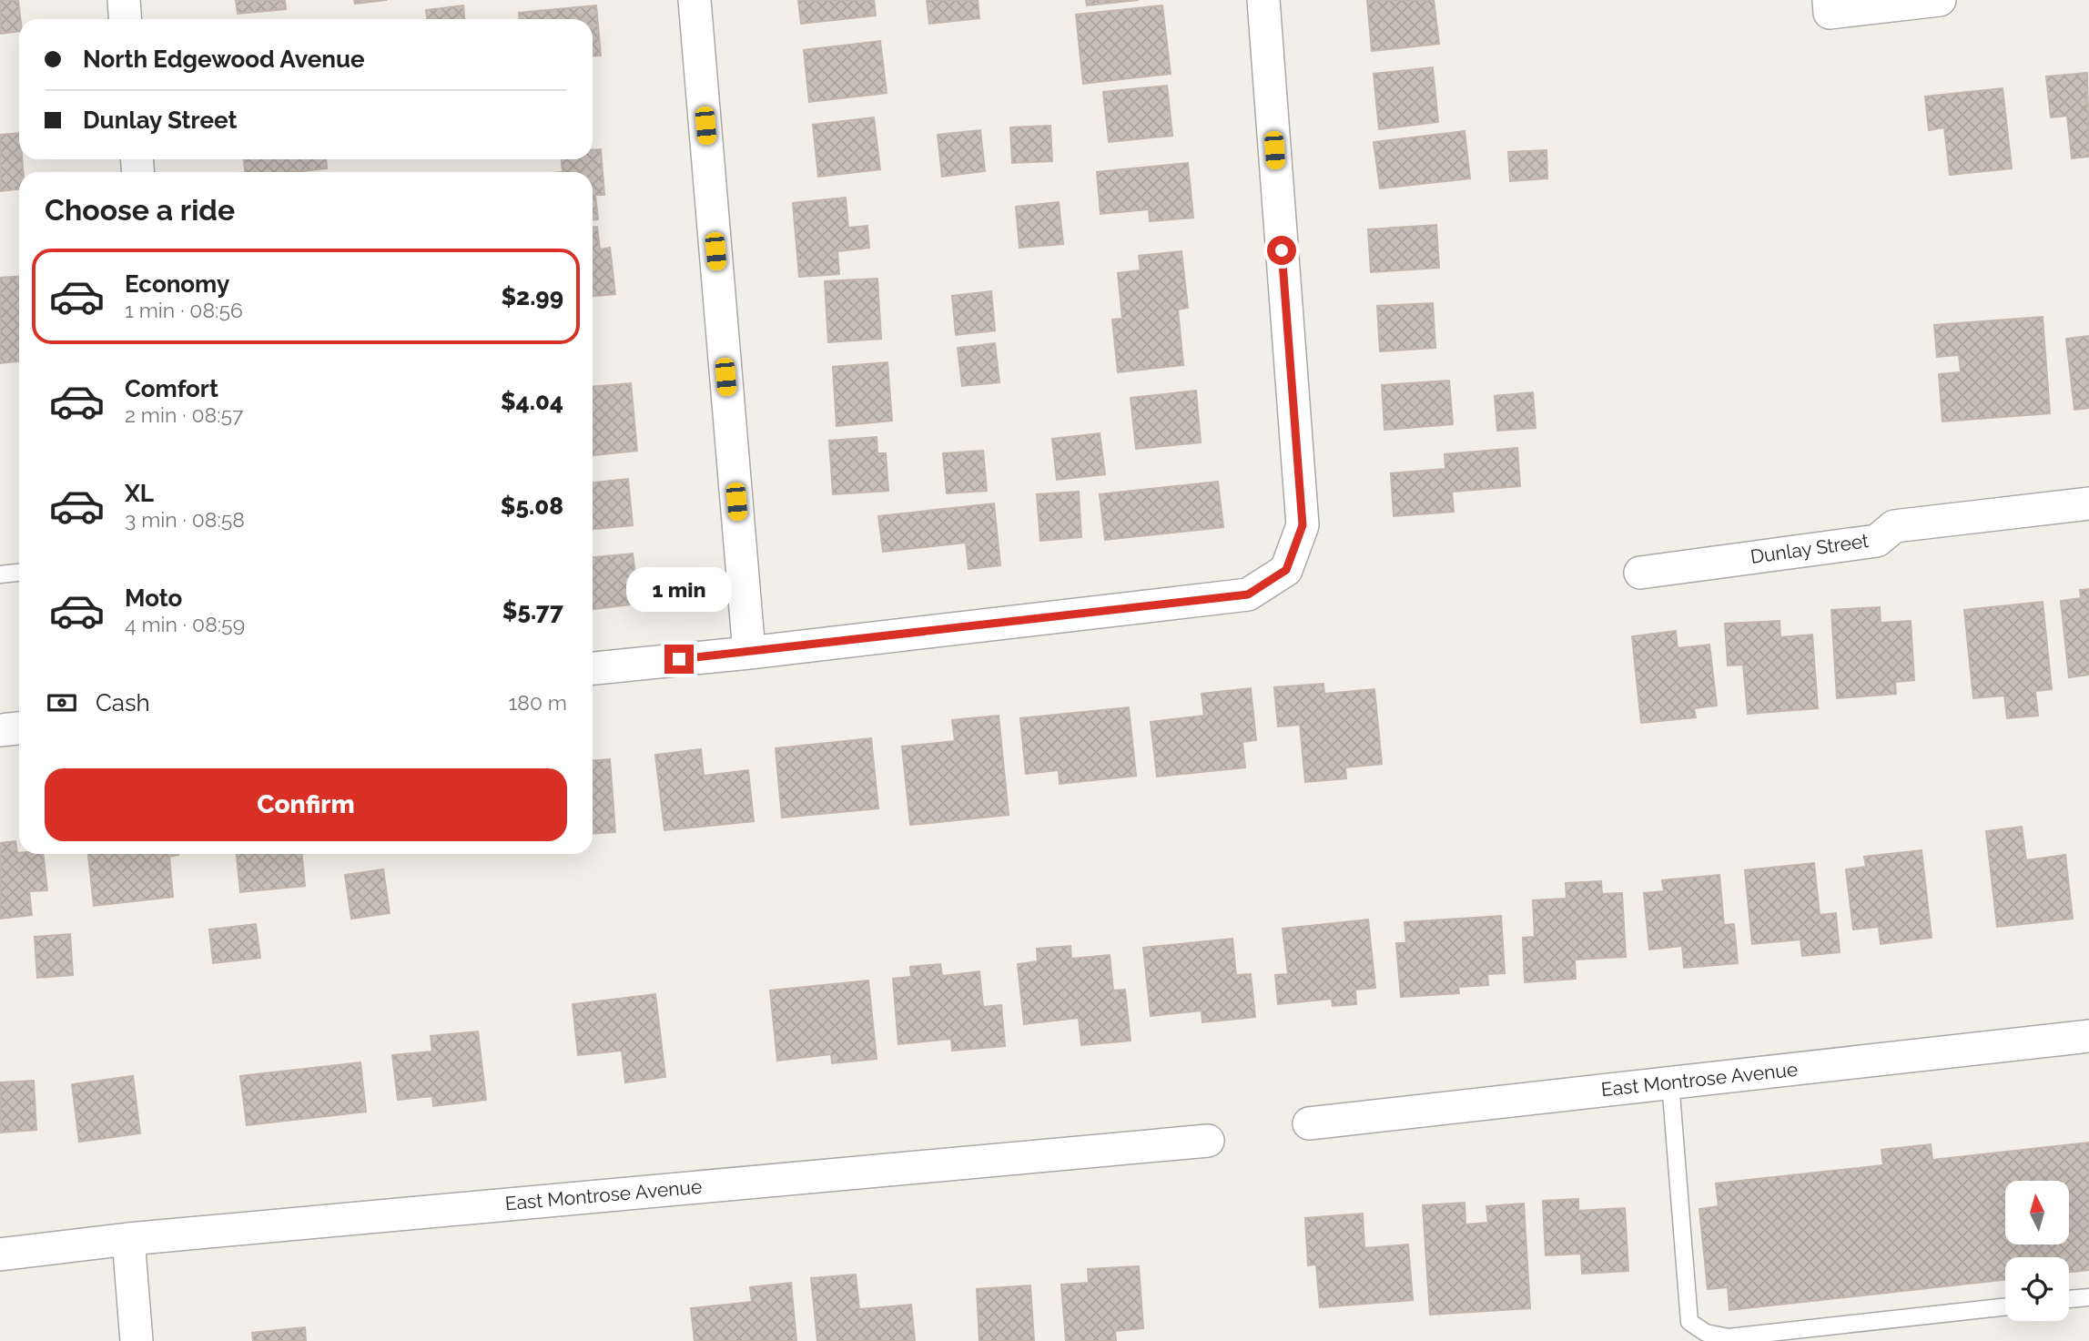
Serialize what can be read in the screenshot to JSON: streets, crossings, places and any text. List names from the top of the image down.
{
  "streets": {
    "street": ["Dunlay Street", "East Montrose Avenue"]
  },
  "north": "top",
  "page": {
    "banner": ["North Edgewood Avenue", "Dunlay Street"],
    "heading": "Choose a ride",
    "list": [
      {
        "name": "Economy",
        "note": "1 min · 08:56",
        "value": "$2.99"
      },
      {
        "name": "Comfort",
        "note": "2 min · 08:57",
        "value": "$4.04"
      },
      {
        "name": "XL",
        "note": "3 min · 08:58",
        "value": "$5.08"
      },
      {
        "name": "Moto",
        "note": "4 min · 08:59",
        "value": "$5.77"
      }
    ],
    "bubble": "1 min",
    "pay": ["Cash", "180 m"],
    "buttons": "Confirm"
  }
}
